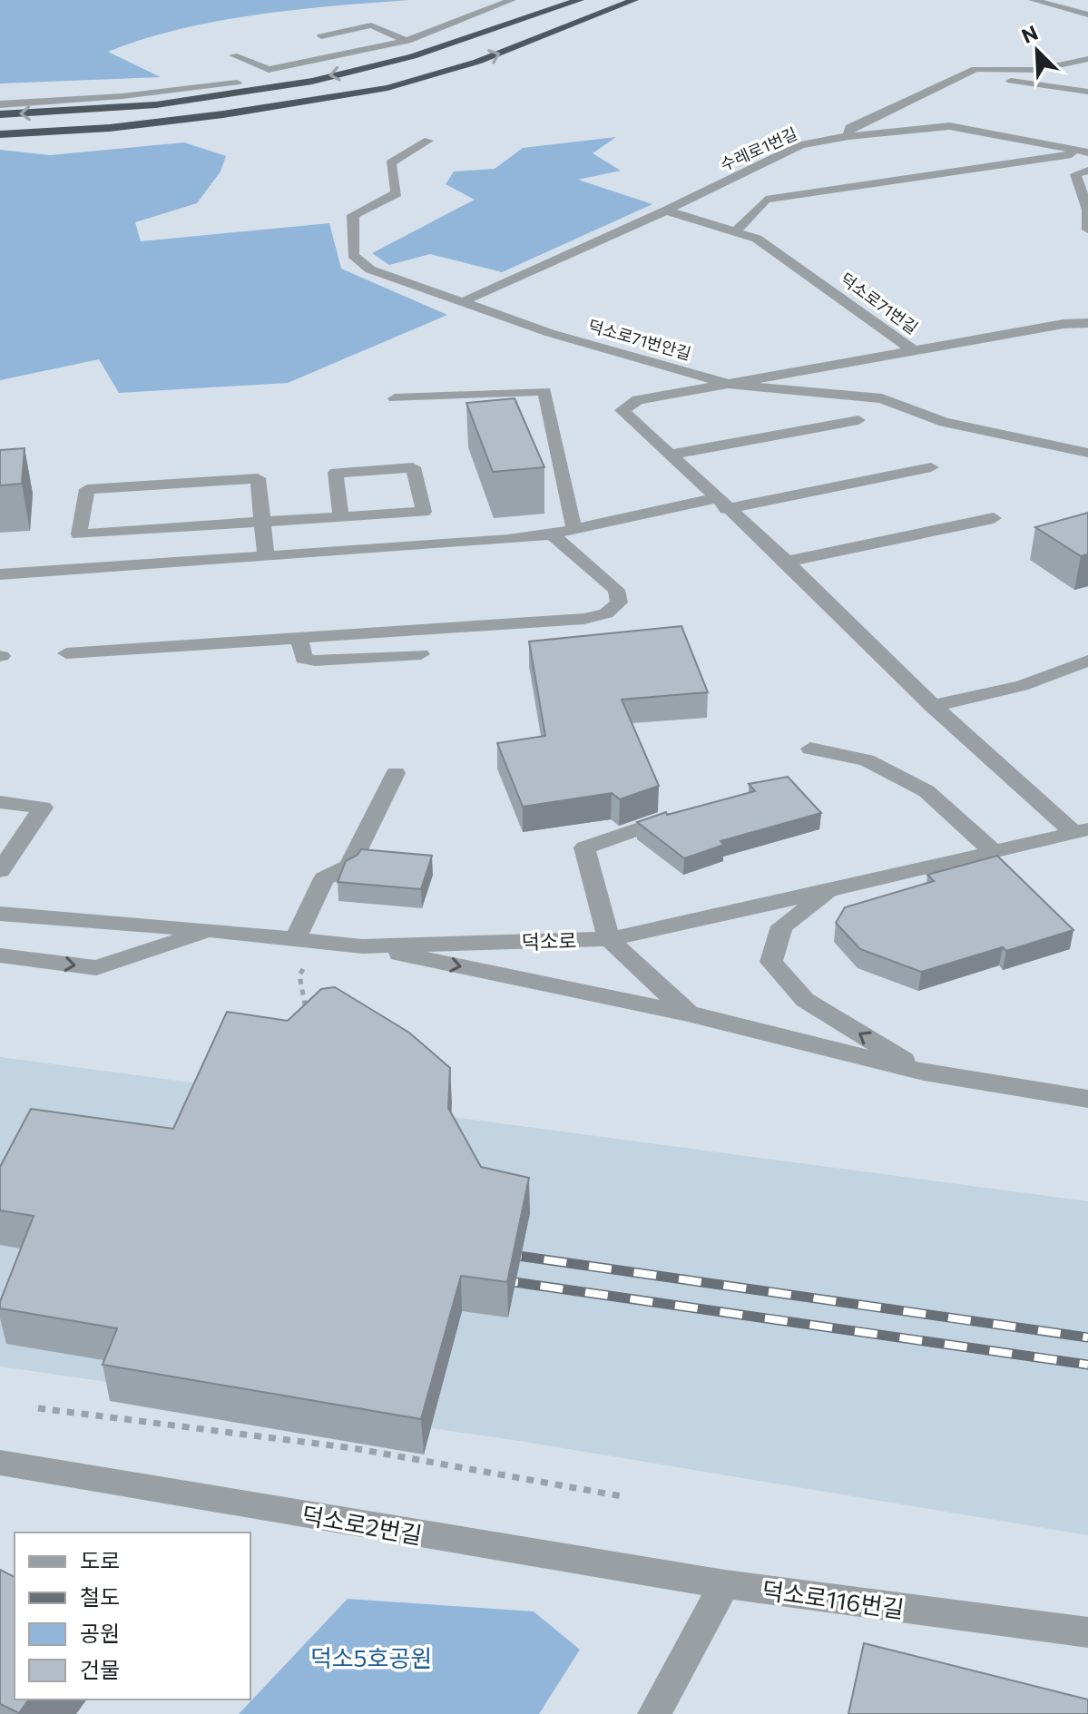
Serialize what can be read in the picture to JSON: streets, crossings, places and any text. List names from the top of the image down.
{
  "streets": {
    "street": [
      "수레로1번길",
      "덕소로71번길",
      "덕소로71번안길",
      "덕소로",
      "덕소로2번길",
      "덕소로116번길"
    ]
  },
  "crossings": [
    ["수레로1번길", "덕소로71번길"],
    ["수레로1번길", "덕소로71번안길"],
    ["덕소로2번길", "덕소로116번길"]
  ],
  "parks": ["덕소5호공원"],
  "legend": [
    "도로",
    "철도",
    "공원",
    "건물"
  ],
  "north": "top left"
}
